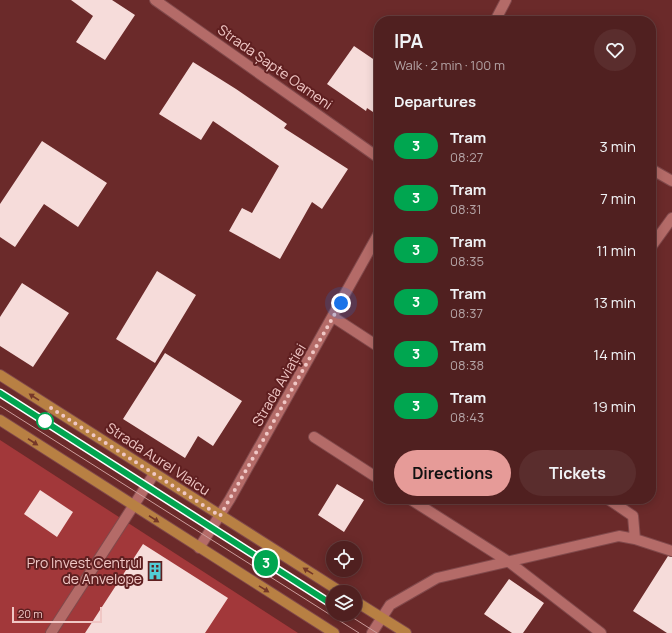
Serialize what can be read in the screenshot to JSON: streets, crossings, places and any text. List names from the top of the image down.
{
  "streets": {
    "main road": ["Strada Aurel Vlaicu"],
    "street": ["Strada Șapte Oameni", "Strada Aviației"]
  },
  "crossings": [
    ["Strada Aviației", "Strada Aurel Vlaicu"]
  ],
  "places": {
    "building": ["Pro Invest Centrul de Anvelope"]
  },
  "lines": ["tram line 3"],
  "scale_bar": "20 m",
  "page": {
    "on_map": "3",
    "heading": [
      ["IPA", "Walk · 2 min · 100 m"],
      "Departures"
    ],
    "list": [
      {
        "mark": "3",
        "name": "Tram",
        "note": "08:27",
        "value": "3 min"
      },
      {
        "mark": "3",
        "name": "Tram",
        "note": "08:31",
        "value": "7 min"
      },
      {
        "mark": "3",
        "name": "Tram",
        "note": "08:35",
        "value": "11 min"
      },
      {
        "mark": "3",
        "name": "Tram",
        "note": "08:37",
        "value": "13 min"
      },
      {
        "mark": "3",
        "name": "Tram",
        "note": "08:38",
        "value": "14 min"
      },
      {
        "mark": "3",
        "name": "Tram",
        "note": "08:43",
        "value": "19 min"
      }
    ],
    "buttons": ["Directions", "Tickets"],
    "scale": "20 m"
  }
}
